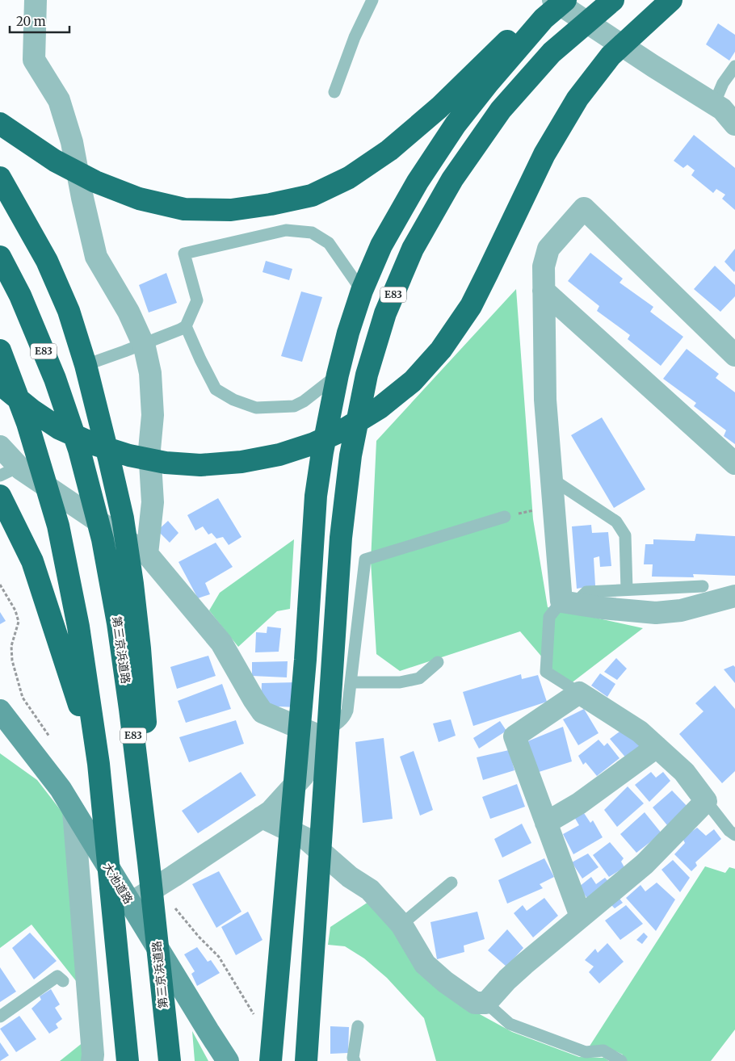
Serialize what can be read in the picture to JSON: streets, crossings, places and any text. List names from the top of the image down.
{
  "streets": {
    "highway": ["E83", "第三京浜道路"],
    "street": ["大池道路"]
  },
  "scale_bar": "20 m"
}
